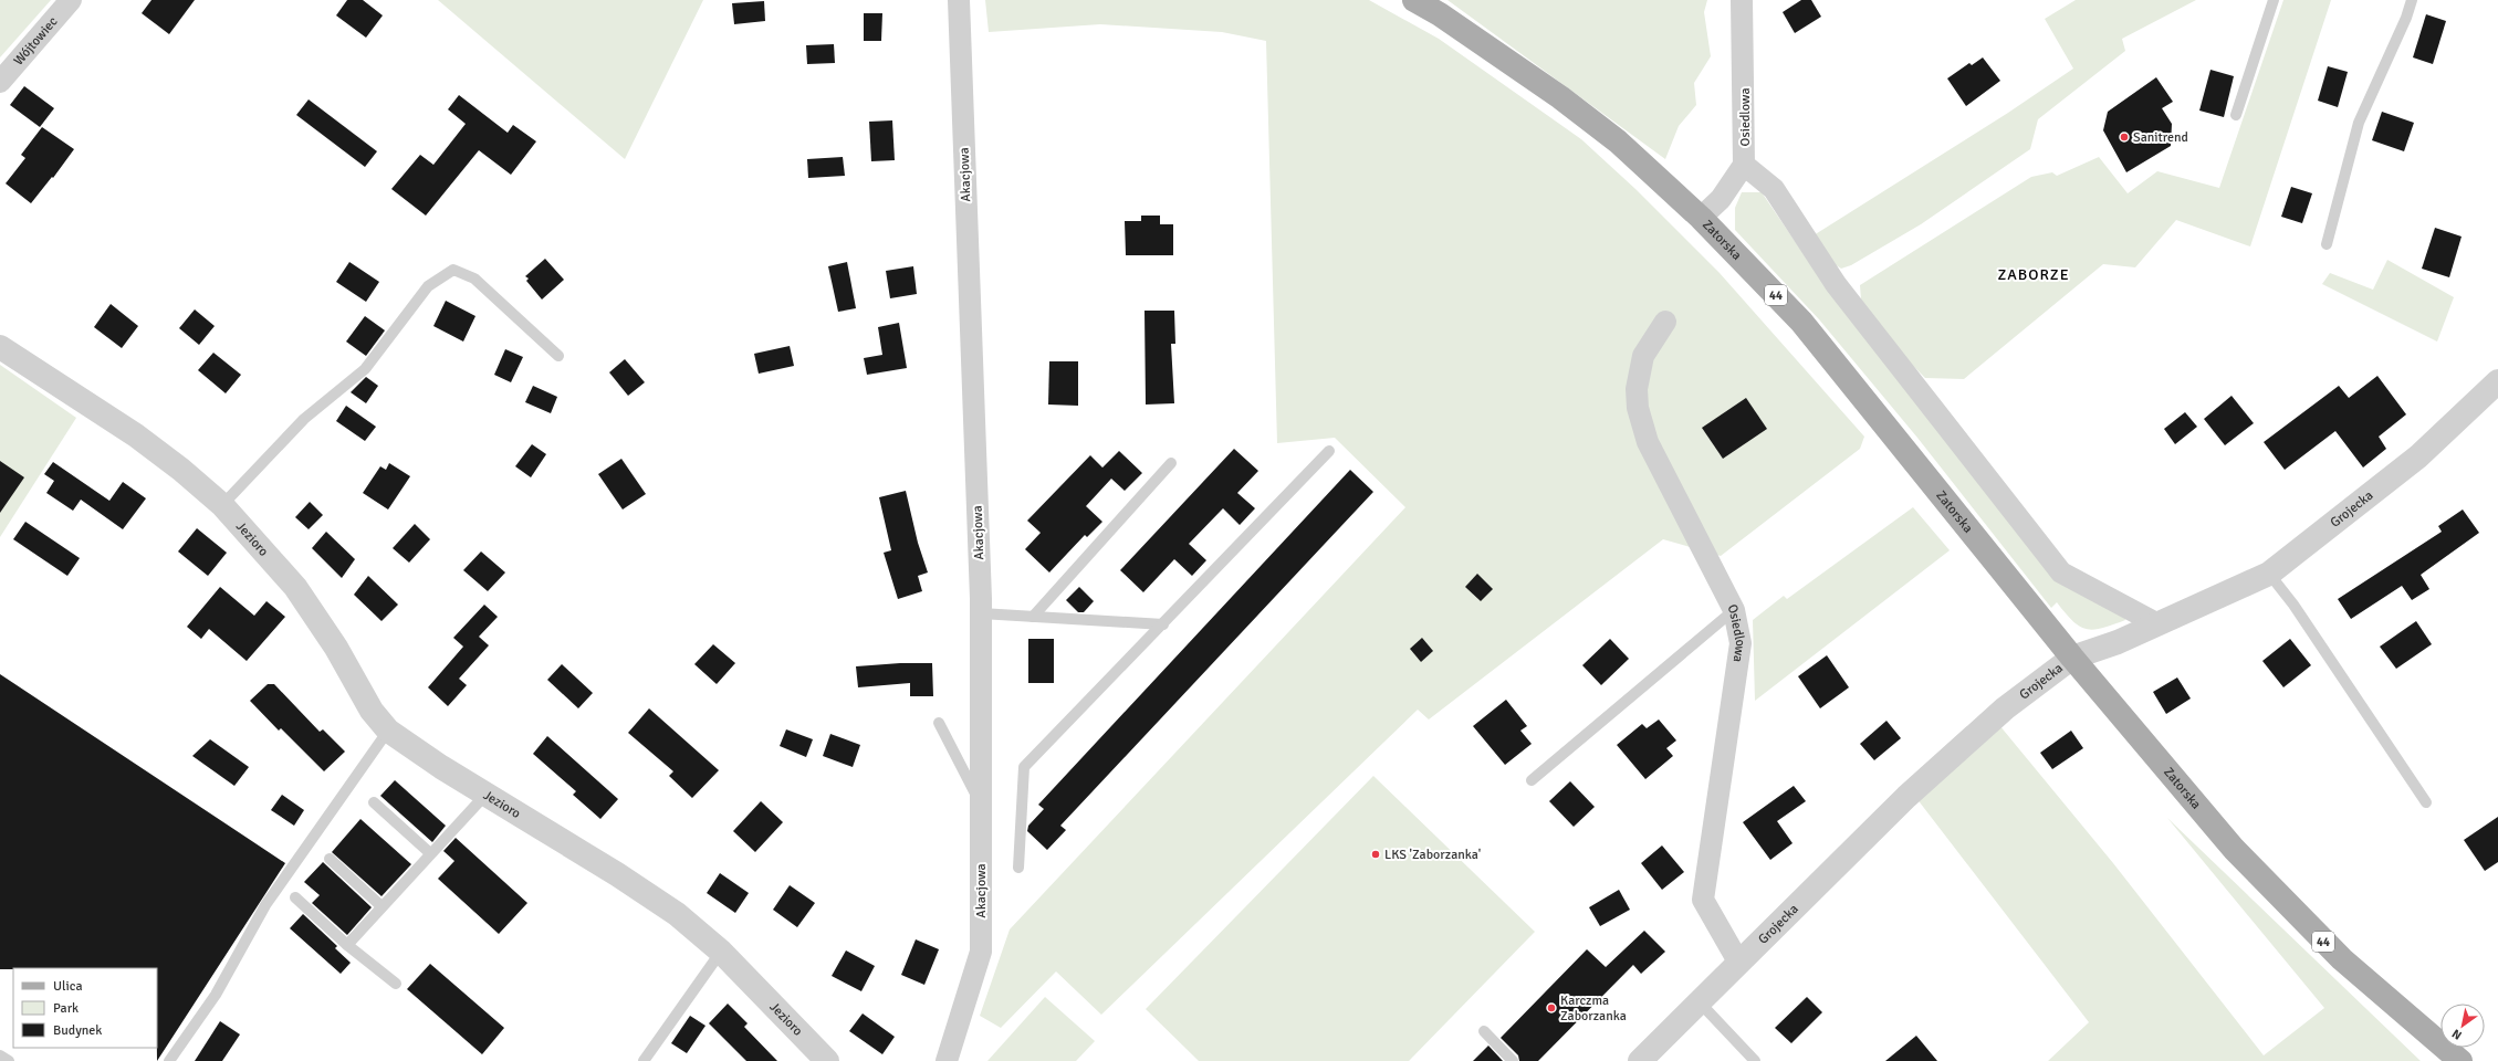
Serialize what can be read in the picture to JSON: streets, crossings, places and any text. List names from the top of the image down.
{
  "streets": {
    "main road": ["Zatorska", "44"],
    "street": [
      "Wójtowiec",
      "Osiedlowa",
      "Akacjowa",
      "Grojecka",
      "Jezioro"
    ]
  },
  "crossings": [
    ["Osiedlowa", "Zatorska"],
    ["Osiedlowa", "Grojecka"],
    ["Zatorska", "Grojecka"]
  ],
  "districts": ["ZABORZE"],
  "places": ["Sanitrend", "LKS 'Zaborzanka'", "Karczma Zaborzanka"],
  "legend": ["Ulica", "Park", "Budynek"],
  "north": "bottom left"
}
